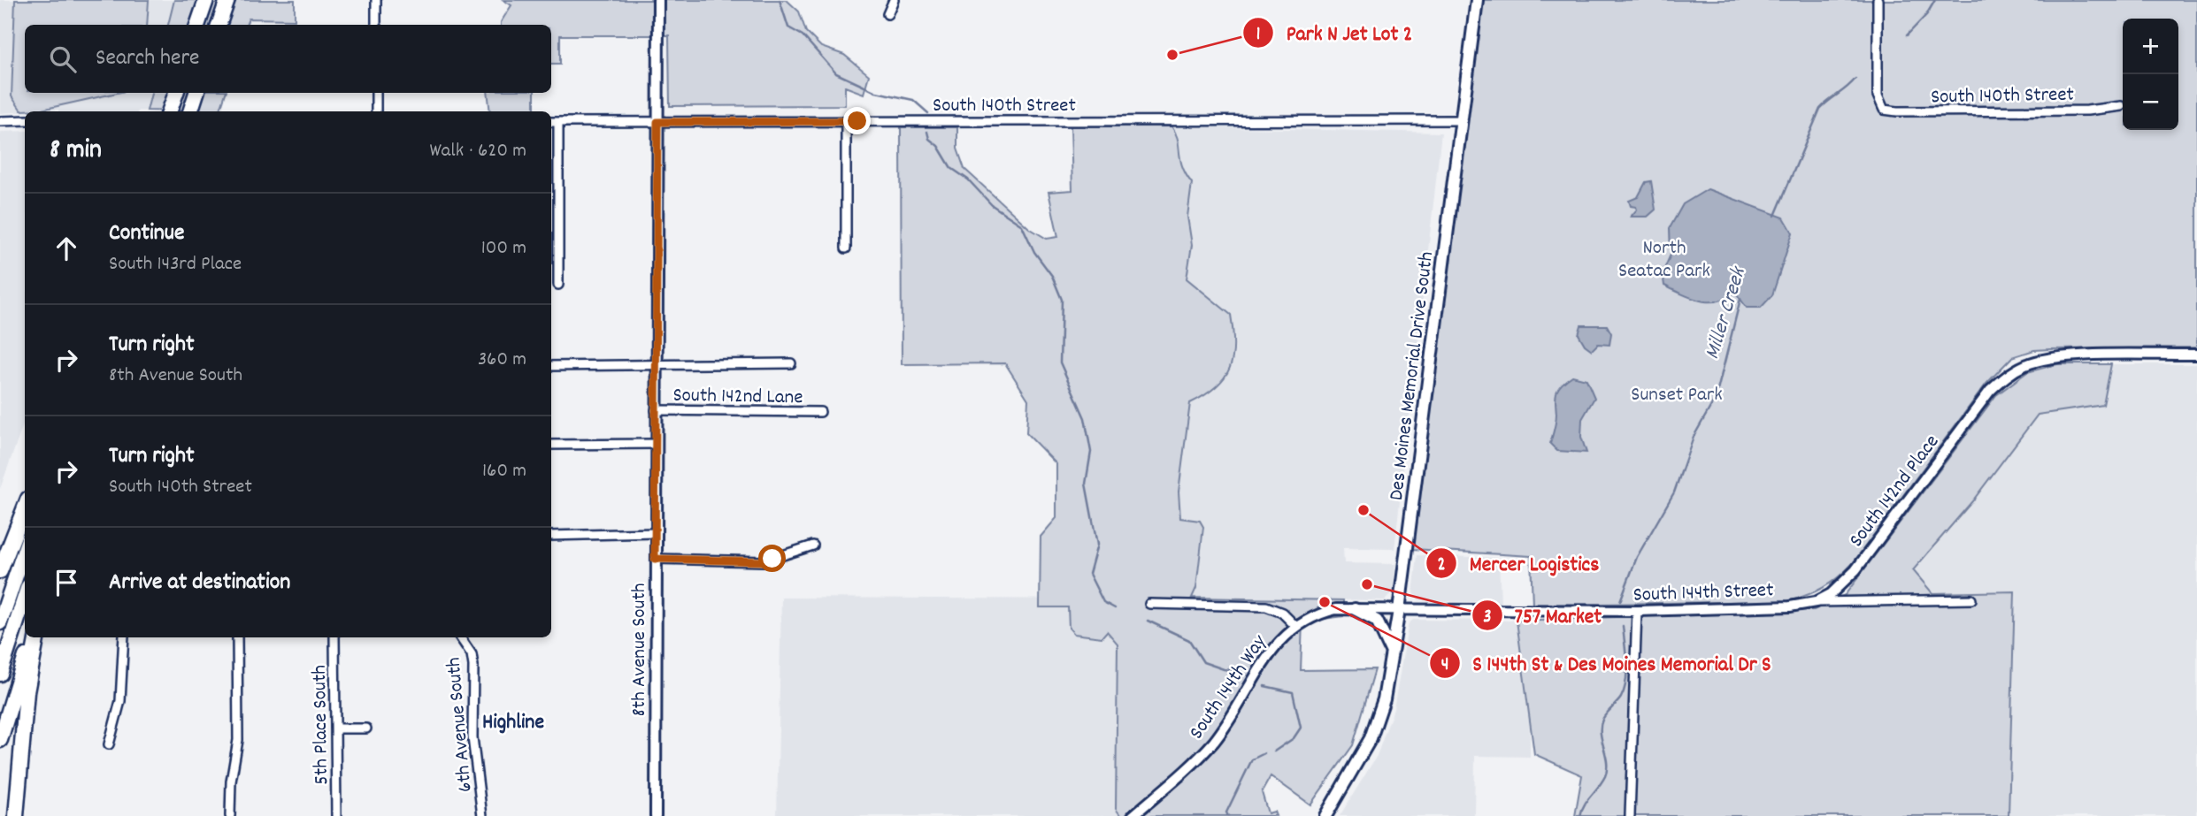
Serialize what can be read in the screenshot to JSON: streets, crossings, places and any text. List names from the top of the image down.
{
  "streets": {
    "main road": ["Des Moines Memorial Drive South"],
    "street": [
      "South 140th Street",
      "South 142nd Lane",
      "South 142nd Place",
      "South 144th Street",
      "8th Avenue South",
      "South 144th Way",
      "5th Place South",
      "6th Avenue South"
    ]
  },
  "crossings": [
    ["South 140th Street", "Des Moines Memorial Drive South"],
    ["South 140th Street", "8th Avenue South"],
    ["Des Moines Memorial Drive South", "South 144th Street"],
    ["South 142nd Lane", "8th Avenue South"],
    ["South 142nd Place", "South 144th Street"],
    ["South 144th Street", "South 144th Way"]
  ],
  "districts": ["Highline"],
  "water": ["Miller Creek"],
  "parks": ["North Seatac Park", "Sunset Park"],
  "places": [
    "Park N Jet Lot 2",
    "Mercer Logistics",
    "757 Market",
    "S 144th St & Des Moines Memorial Dr S"
  ],
  "page": {
    "map_buttons": ["+", "−"],
    "search": "Search here",
    "heading": ["8 min", "Walk · 620 m"],
    "list": [
      ["Continue", "South 143rd Place", "100 m"],
      ["Turn right", "8th Avenue South", "360 m"],
      ["Turn right", "South 140th Street", "160 m"],
      "Arrive at destination"
    ]
  }
}
